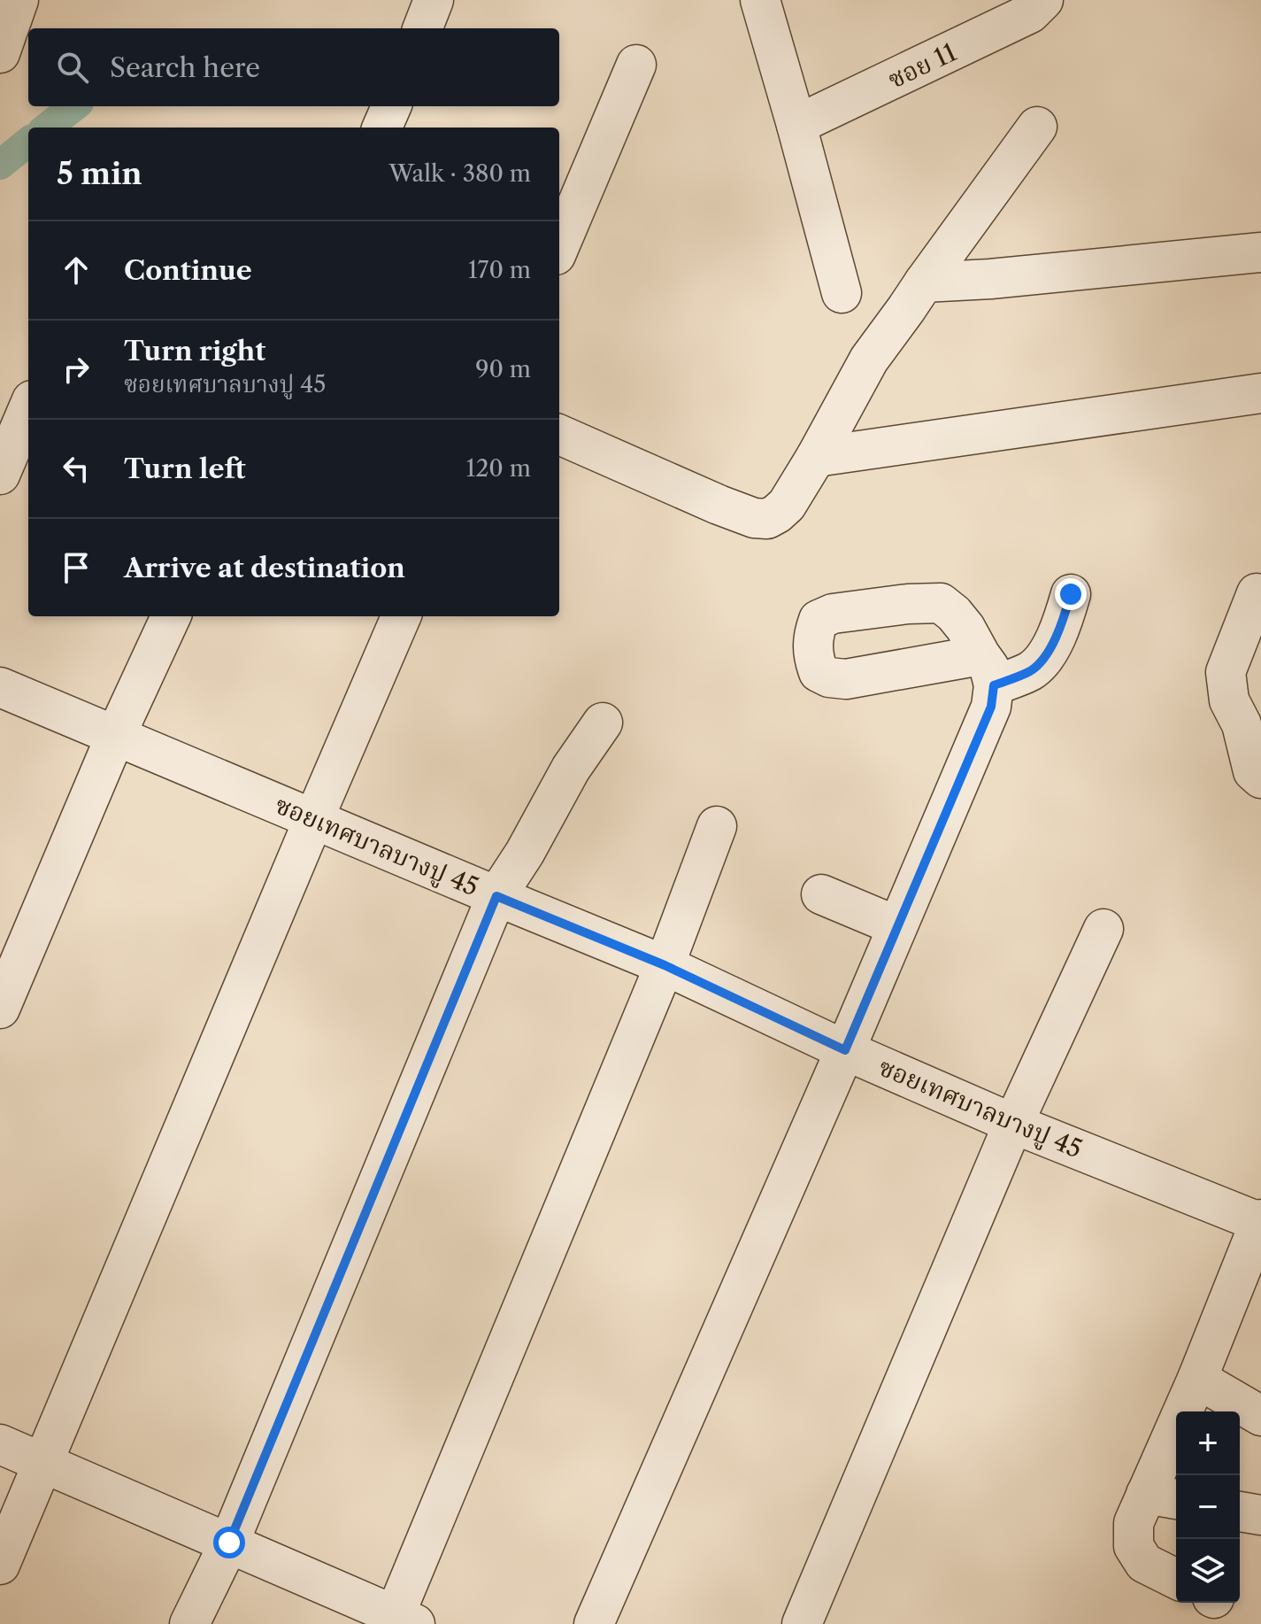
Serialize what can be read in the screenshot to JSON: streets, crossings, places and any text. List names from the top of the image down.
{
  "streets": {
    "street": ["ซอย 11", "ซอยเทศบาลบางปู 45"]
  },
  "page": {
    "search": "Search here",
    "heading": ["5 min", "Walk · 380 m"],
    "list": [
      ["Continue", "170 m"],
      ["Turn right", "ซอยเทศบาลบางปู 45", "90 m"],
      ["Turn left", "120 m"],
      "Arrive at destination"
    ],
    "map_buttons": ["+", "−"]
  }
}
